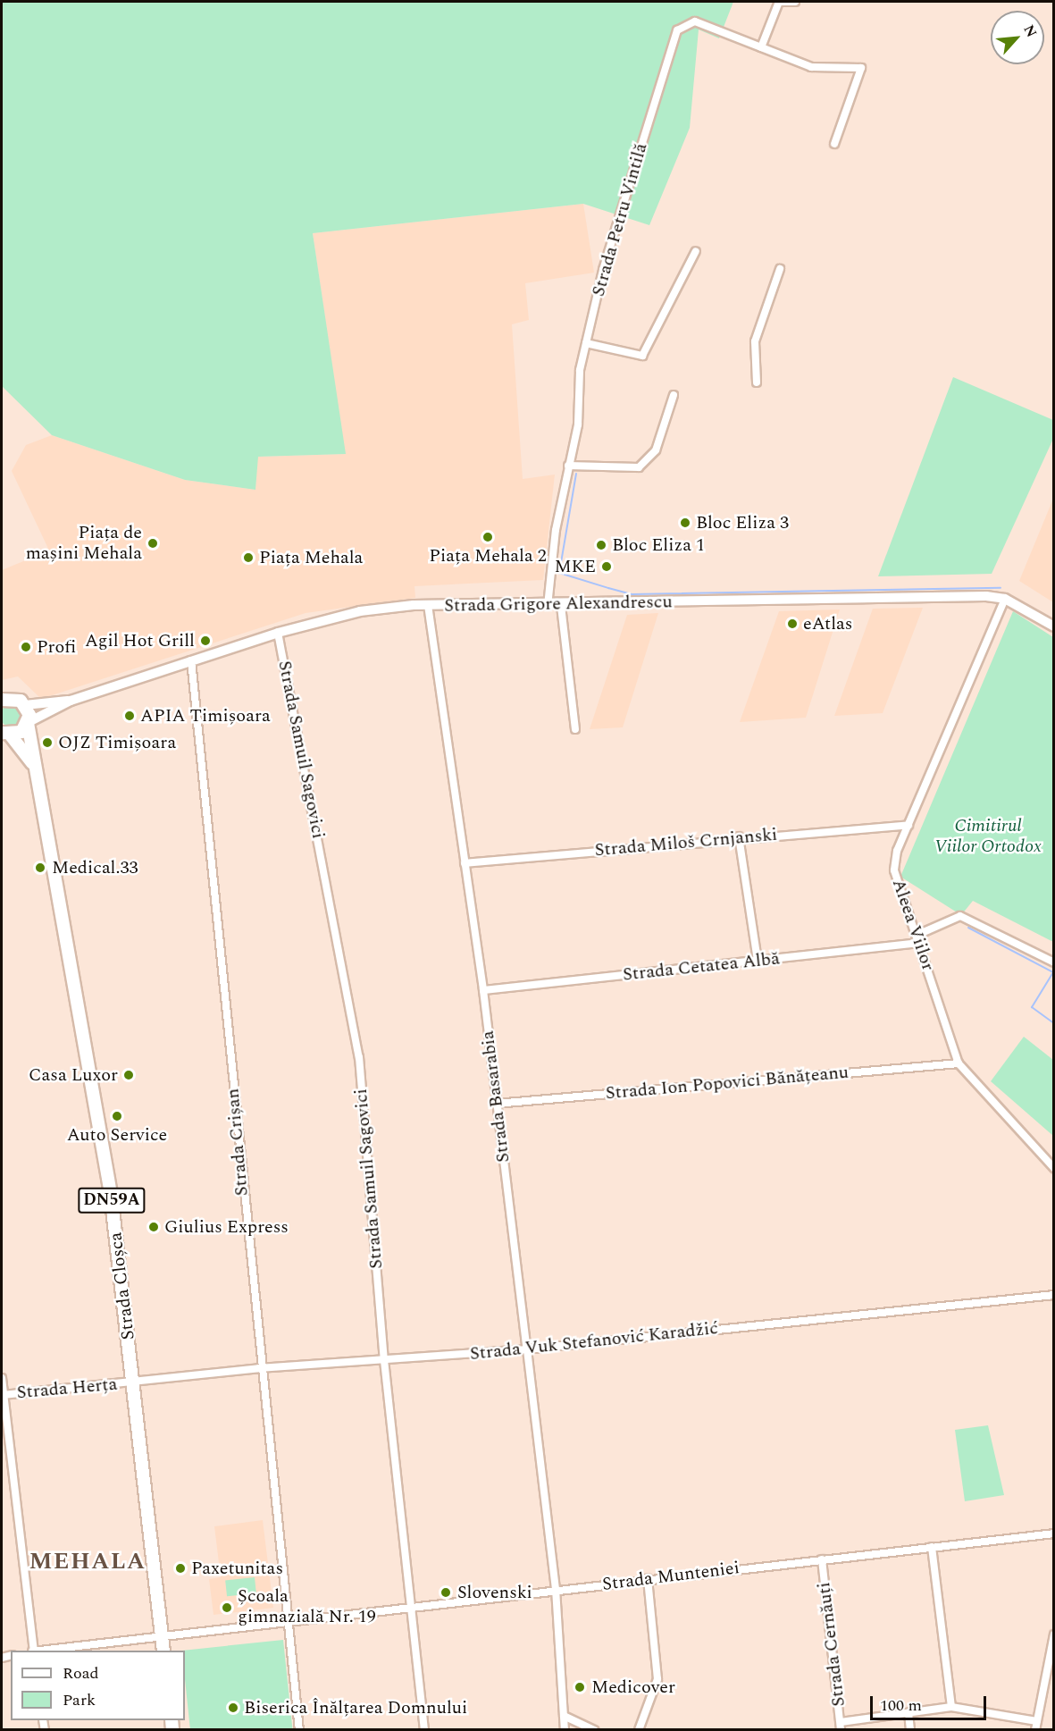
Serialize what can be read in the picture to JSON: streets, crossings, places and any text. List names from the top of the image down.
{
  "streets": {
    "main road": ["DN59A", "Strada Cloșca"],
    "street": [
      "Strada Petru Vintilă",
      "Strada Grigore Alexandrescu",
      "Strada Samuil Sagovici",
      "Strada Miloš Crnjanski",
      "Aleea Viilor",
      "Strada Cetatea Albă",
      "Strada Ion Popovici Bănățeanu",
      "Strada Basarabia",
      "Strada Crișan",
      "Strada Vuk Stefanović Karadžić",
      "Strada Herța",
      "Strada Munteniei",
      "Strada Cernăuți"
    ]
  },
  "crossings": [
    ["Strada Petru Vintilă", "Strada Grigore Alexandrescu"],
    ["Strada Grigore Alexandrescu", "Strada Samuil Sagovici"],
    ["Strada Grigore Alexandrescu", "Aleea Viilor"],
    ["Strada Grigore Alexandrescu", "Strada Basarabia"],
    ["Strada Grigore Alexandrescu", "Strada Crișan"],
    ["Strada Grigore Alexandrescu", "DN59A"],
    ["Strada Grigore Alexandrescu", "Strada Cloșca"],
    ["Strada Samuil Sagovici", "Strada Vuk Stefanović Karadžić"],
    ["Strada Samuil Sagovici", "Strada Munteniei"],
    ["Strada Miloš Crnjanski", "Aleea Viilor"],
    ["Strada Miloš Crnjanski", "Strada Basarabia"],
    ["Aleea Viilor", "Strada Cetatea Albă"],
    ["Aleea Viilor", "Strada Ion Popovici Bănățeanu"],
    ["Strada Cetatea Albă", "Strada Basarabia"],
    ["Strada Ion Popovici Bănățeanu", "Strada Basarabia"],
    ["Strada Basarabia", "Strada Vuk Stefanović Karadžić"],
    ["Strada Basarabia", "Strada Munteniei"],
    ["Strada Crișan", "Strada Vuk Stefanović Karadžić"],
    ["Strada Crișan", "Strada Munteniei"],
    ["DN59A", "Strada Cloșca"],
    ["Strada Cloșca", "Strada Vuk Stefanović Karadžić"],
    ["Strada Cloșca", "Strada Herța"],
    ["Strada Cloșca", "Strada Munteniei"],
    ["Strada Vuk Stefanović Karadžić", "Strada Herța"],
    ["Strada Munteniei", "Strada Cernăuți"]
  ],
  "districts": ["MEHALA"],
  "parks": ["Cimitirul Viilor Ortodox"],
  "places": [
    "Bloc Eliza 3",
    "Piața Mehala 2",
    "Piața de mașini Mehala",
    "Bloc Eliza 1",
    "Piața Mehala",
    "MKE",
    "eAtlas",
    "Agil Hot Grill",
    "Profi",
    "APIA Timișoara",
    "OJZ Timișoara",
    "Medical.33",
    "Casa Luxor",
    "Auto Service",
    "Giulius Express",
    "Paxetunitas",
    "Slovenski",
    "Școala gimnazială Nr. 19",
    "Medicover",
    "Biserica Înălțarea Domnului"
  ],
  "legend": ["Road", "Park"],
  "scale_bar": "100 m",
  "north": "top right"
}
